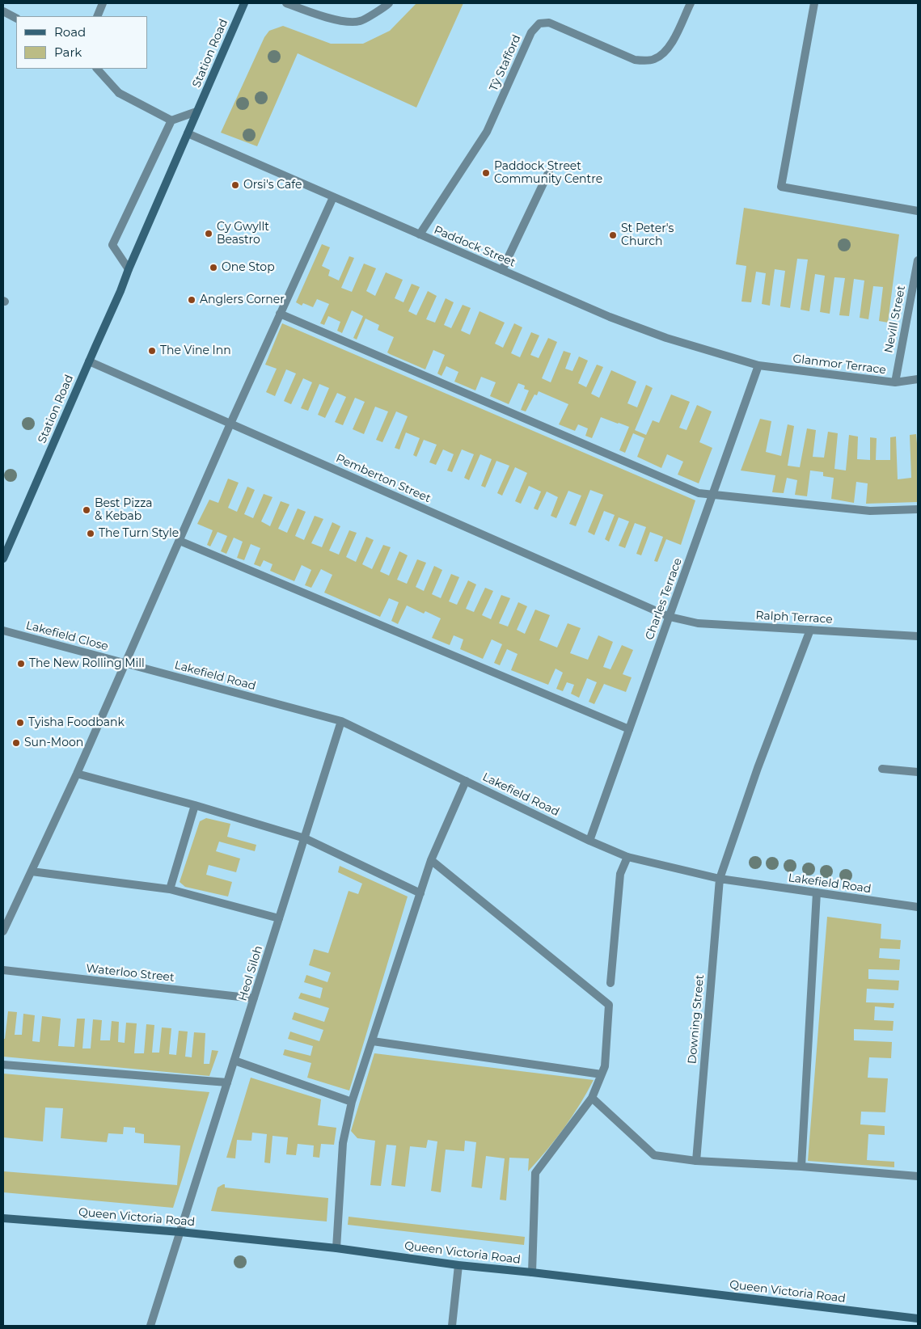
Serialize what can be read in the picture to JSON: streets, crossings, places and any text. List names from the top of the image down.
{
  "streets": {
    "street": [
      "Station Road",
      "Tŷ Stafford",
      "Paddock Street",
      "Nevill Street",
      "Glanmor Terrace",
      "Pemberton Street",
      "Charles Terrace",
      "Ralph Terrace",
      "Lakefield Close",
      "Lakefield Road",
      "Waterloo Street",
      "Heol Siloh",
      "Downing Street",
      "Queen Victoria Road"
    ]
  },
  "crossings": [
    ["Station Road", "Paddock Street"],
    ["Station Road", "Pemberton Street"],
    ["Tŷ Stafford", "Paddock Street"],
    ["Paddock Street", "Glanmor Terrace"],
    ["Paddock Street", "Charles Terrace"],
    ["Nevill Street", "Glanmor Terrace"],
    ["Glanmor Terrace", "Charles Terrace"],
    ["Pemberton Street", "Charles Terrace"],
    ["Pemberton Street", "Ralph Terrace"],
    ["Charles Terrace", "Ralph Terrace"],
    ["Charles Terrace", "Lakefield Road"],
    ["Ralph Terrace", "Downing Street"],
    ["Lakefield Close", "Lakefield Road"],
    ["Lakefield Road", "Heol Siloh"],
    ["Lakefield Road", "Downing Street"],
    ["Waterloo Street", "Heol Siloh"],
    ["Heol Siloh", "Queen Victoria Road"]
  ],
  "places": [
    "Paddock Street Community Centre",
    "Orsi's Cafe",
    "Cy Gwyllt Beastro",
    "St Peter's Church",
    "One Stop",
    "Anglers Corner",
    "The Vine Inn",
    "Best Pizza & Kebab",
    "The Turn Style",
    "The New Rolling Mill",
    "Tyisha Foodbank",
    "Sun-Moon"
  ],
  "legend": ["Road", "Park"]
}
